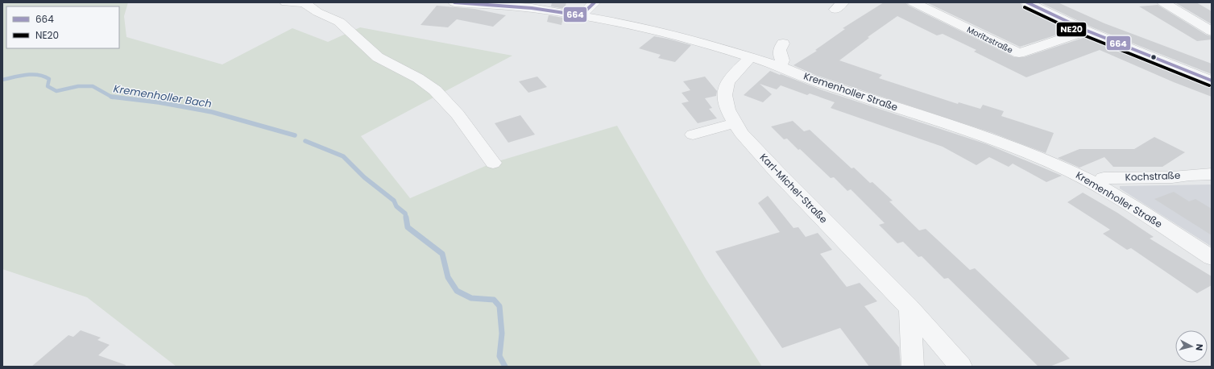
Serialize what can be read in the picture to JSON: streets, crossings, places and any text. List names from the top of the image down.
{
  "streets": {
    "street": [
      "Moritzstraße",
      "Kremenholler Straße",
      "Kochstraße",
      "Karl-Michel-Straße"
    ]
  },
  "crossings": [
    ["Kremenholler Straße", "Kochstraße"],
    ["Kremenholler Straße", "Karl-Michel-Straße"]
  ],
  "water": ["Kremenholler Bach"],
  "lines": ["transit line 664", "transit line NE20"],
  "legend": ["664", "NE20"],
  "north": "right"
}
